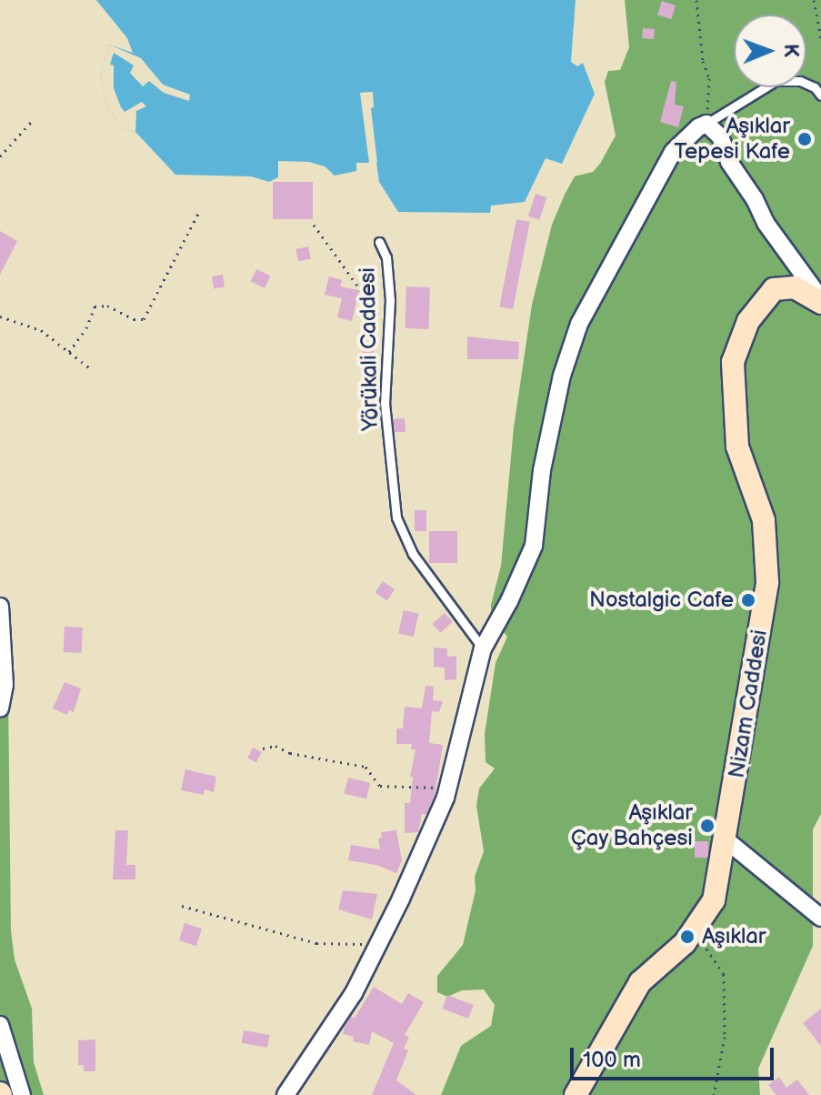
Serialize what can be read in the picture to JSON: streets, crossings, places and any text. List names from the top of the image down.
{
  "streets": {
    "street": ["Nizam Caddesi"],
    "lane": ["Yörükali Caddesi"]
  },
  "places": [
    "Aşıklar Tepesi Kafe",
    "Nostalgic Cafe",
    "Aşıklar Çay Bahçesi",
    "Aşıklar"
  ],
  "scale_bar": "100 m",
  "north": "right"
}
